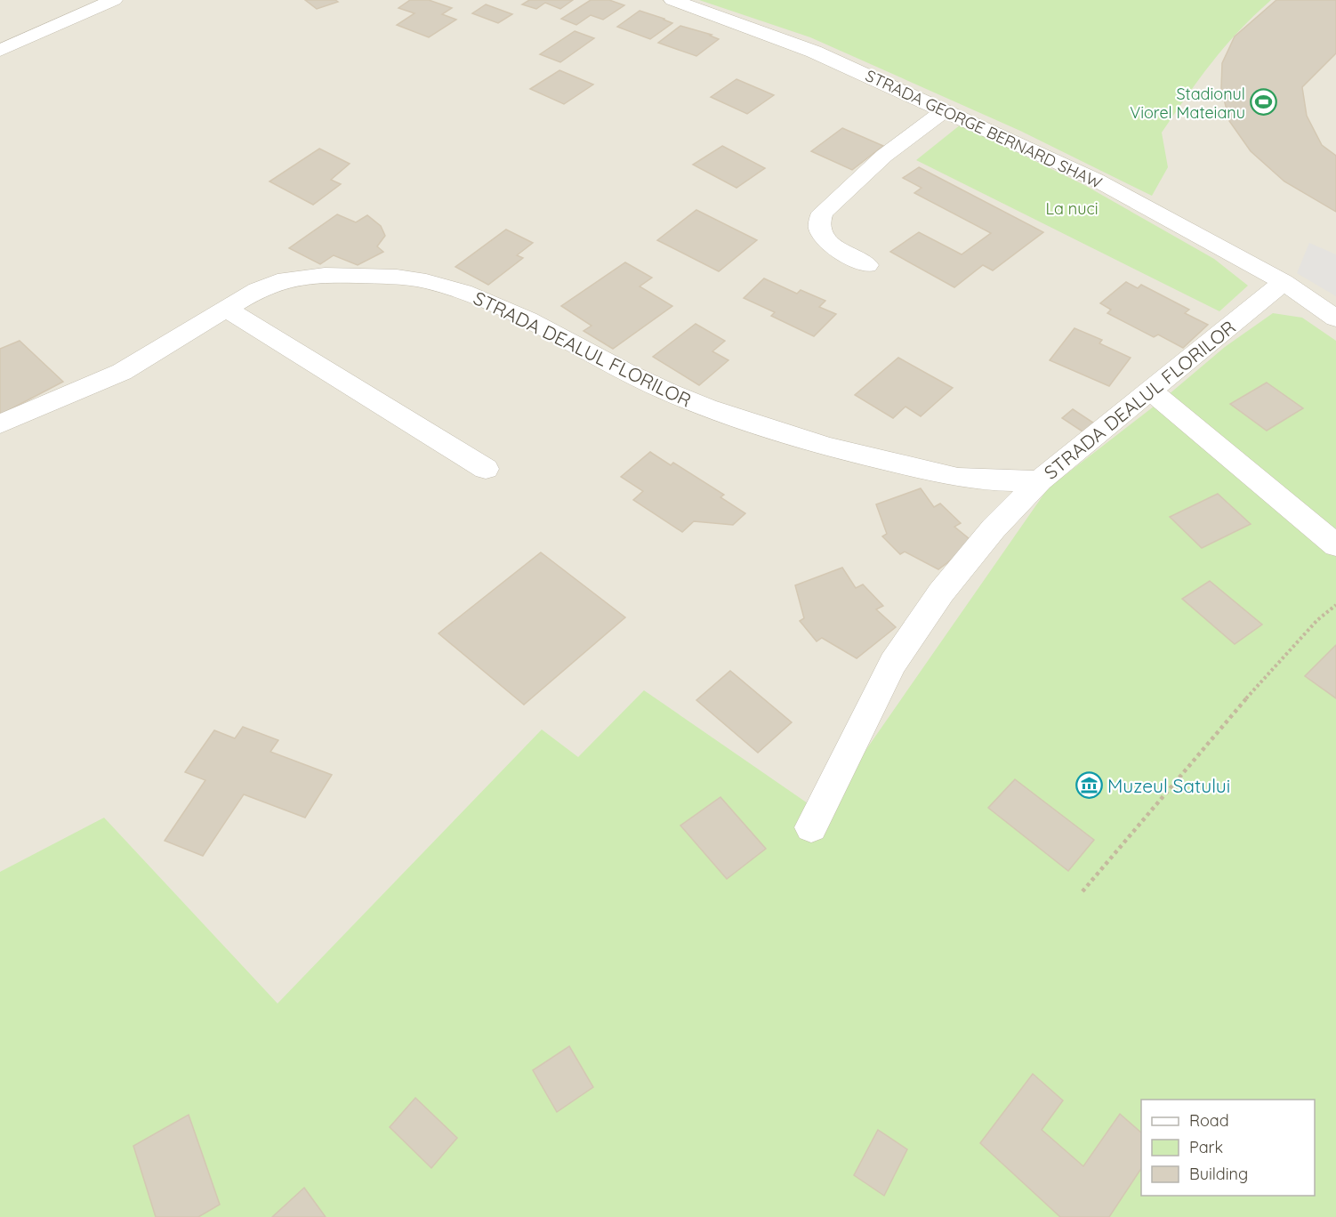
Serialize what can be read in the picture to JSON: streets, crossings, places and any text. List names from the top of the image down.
{
  "streets": {
    "street": ["STRADA GEORGE BERNARD SHAW", "STRADA DEALUL FLORILOR"]
  },
  "crossings": [
    ["STRADA GEORGE BERNARD SHAW", "STRADA DEALUL FLORILOR"]
  ],
  "parks": ["La nuci"],
  "places": {
    "sports": ["Stadionul Viorel Mateianu"],
    "museum": ["Muzeul Satului"]
  },
  "legend": ["Road", "Park", "Building"]
}
